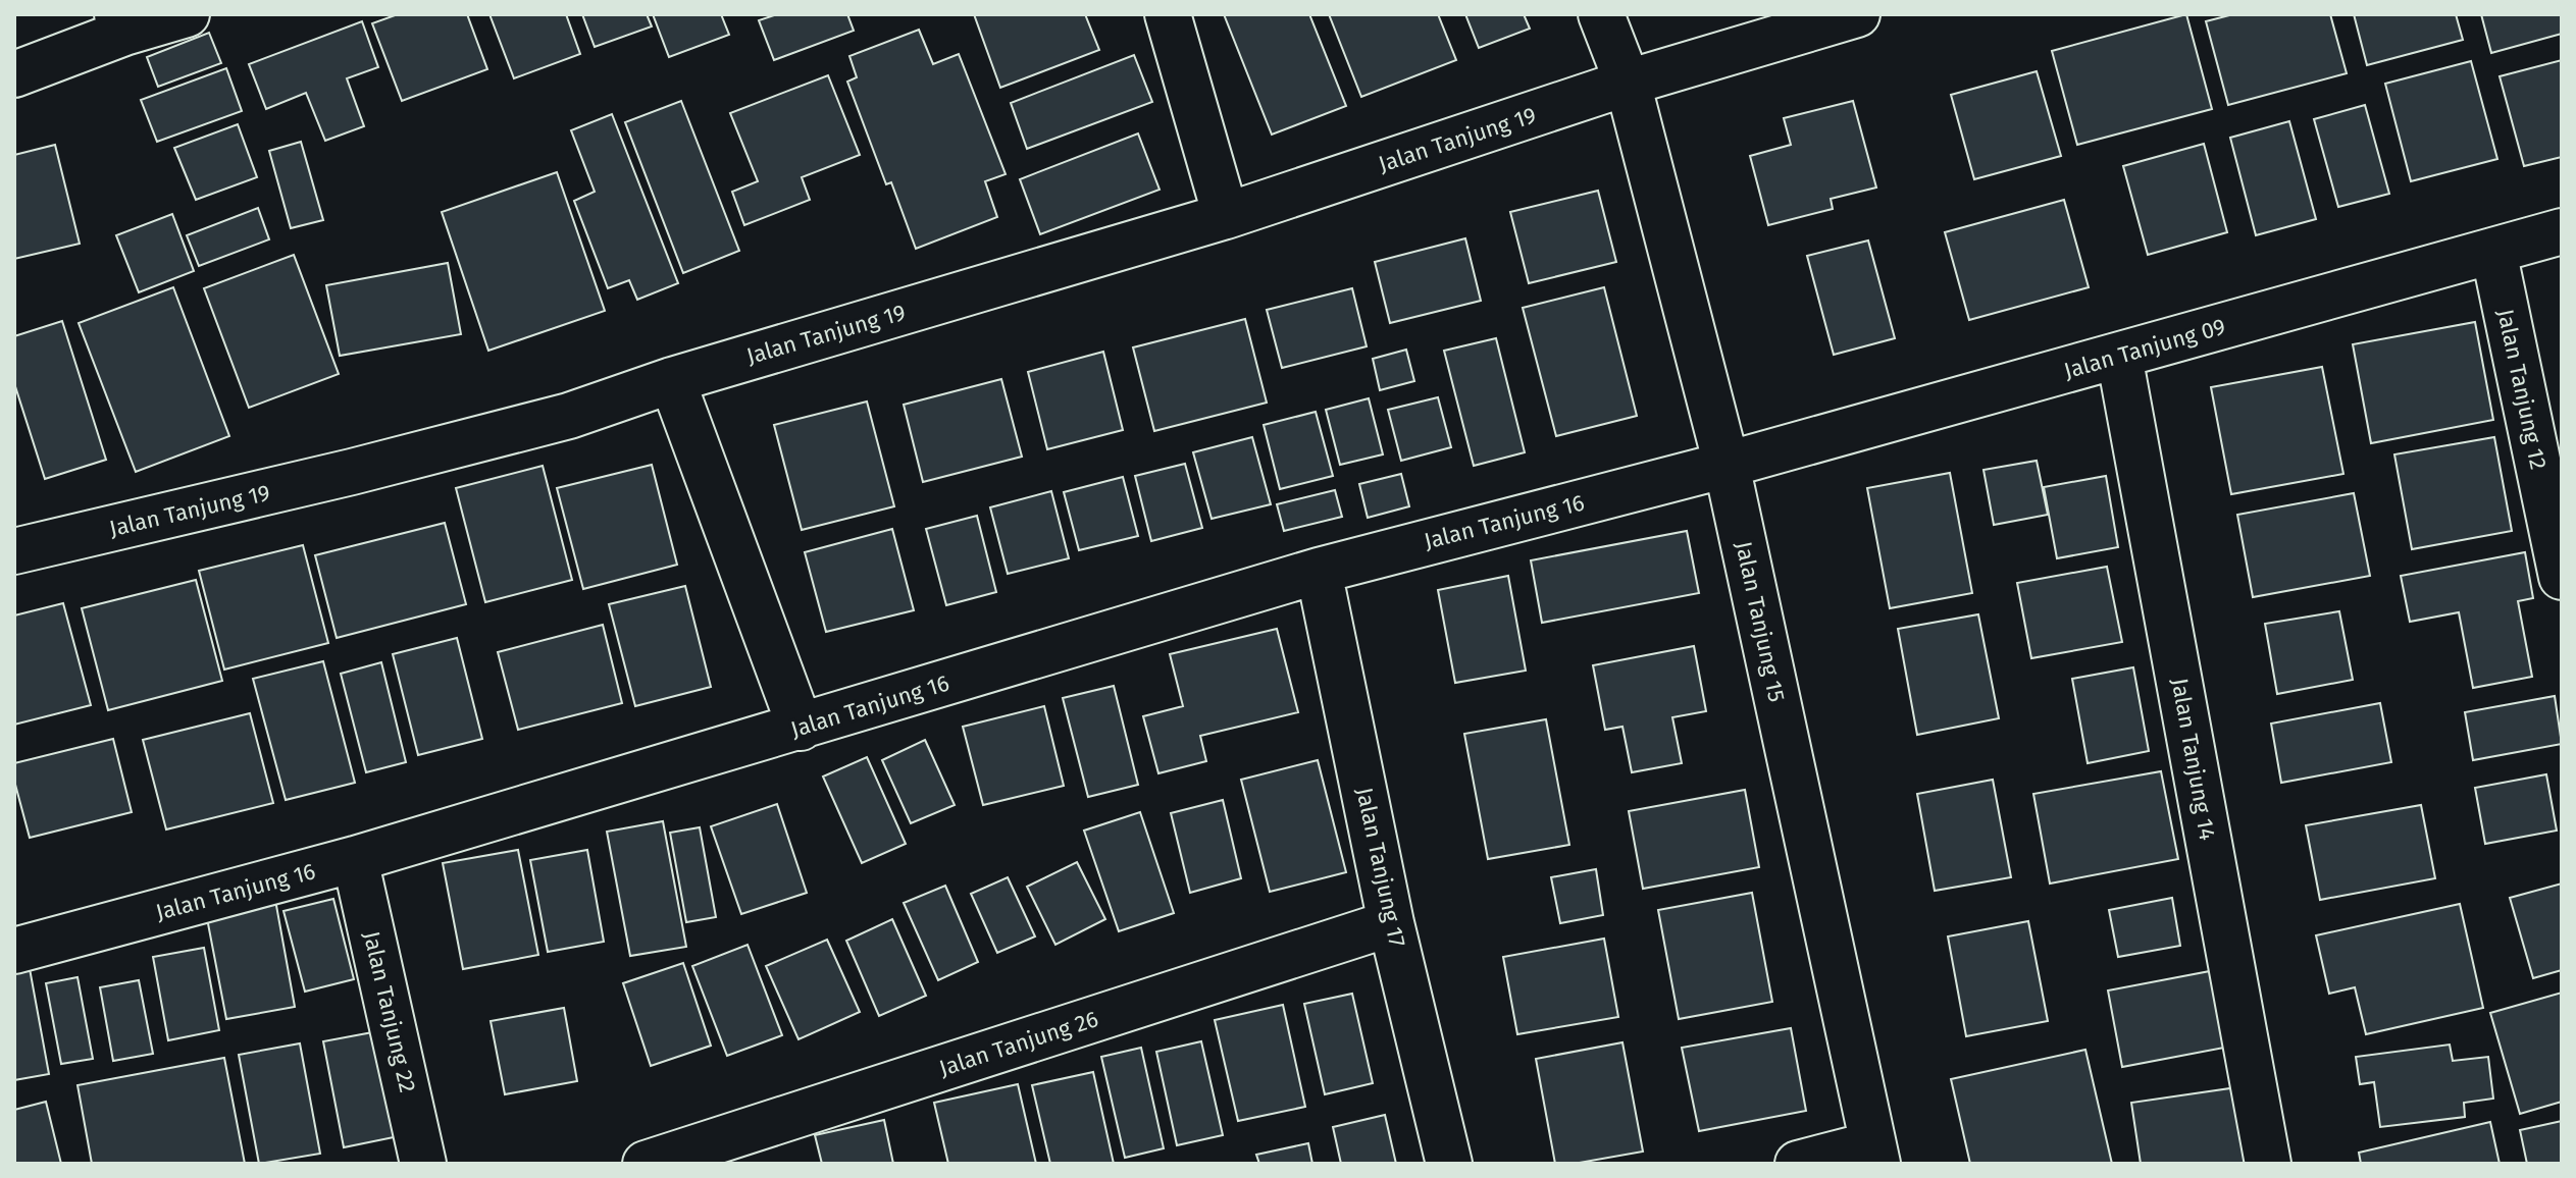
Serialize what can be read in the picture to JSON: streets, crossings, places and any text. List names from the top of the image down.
{
  "streets": {
    "street": [
      "Jalan Tanjung 19",
      "Jalan Tanjung 09",
      "Jalan Tanjung 12",
      "Jalan Tanjung 16",
      "Jalan Tanjung 15",
      "Jalan Tanjung 14",
      "Jalan Tanjung 17",
      "Jalan Tanjung 22",
      "Jalan Tanjung 26"
    ]
  },
  "crossings": [
    ["Jalan Tanjung 19", "Jalan Tanjung 15"],
    ["Jalan Tanjung 09", "Jalan Tanjung 12"],
    ["Jalan Tanjung 09", "Jalan Tanjung 16"],
    ["Jalan Tanjung 09", "Jalan Tanjung 15"],
    ["Jalan Tanjung 09", "Jalan Tanjung 14"],
    ["Jalan Tanjung 16", "Jalan Tanjung 15"],
    ["Jalan Tanjung 16", "Jalan Tanjung 17"],
    ["Jalan Tanjung 16", "Jalan Tanjung 22"],
    ["Jalan Tanjung 17", "Jalan Tanjung 26"]
  ]
}
